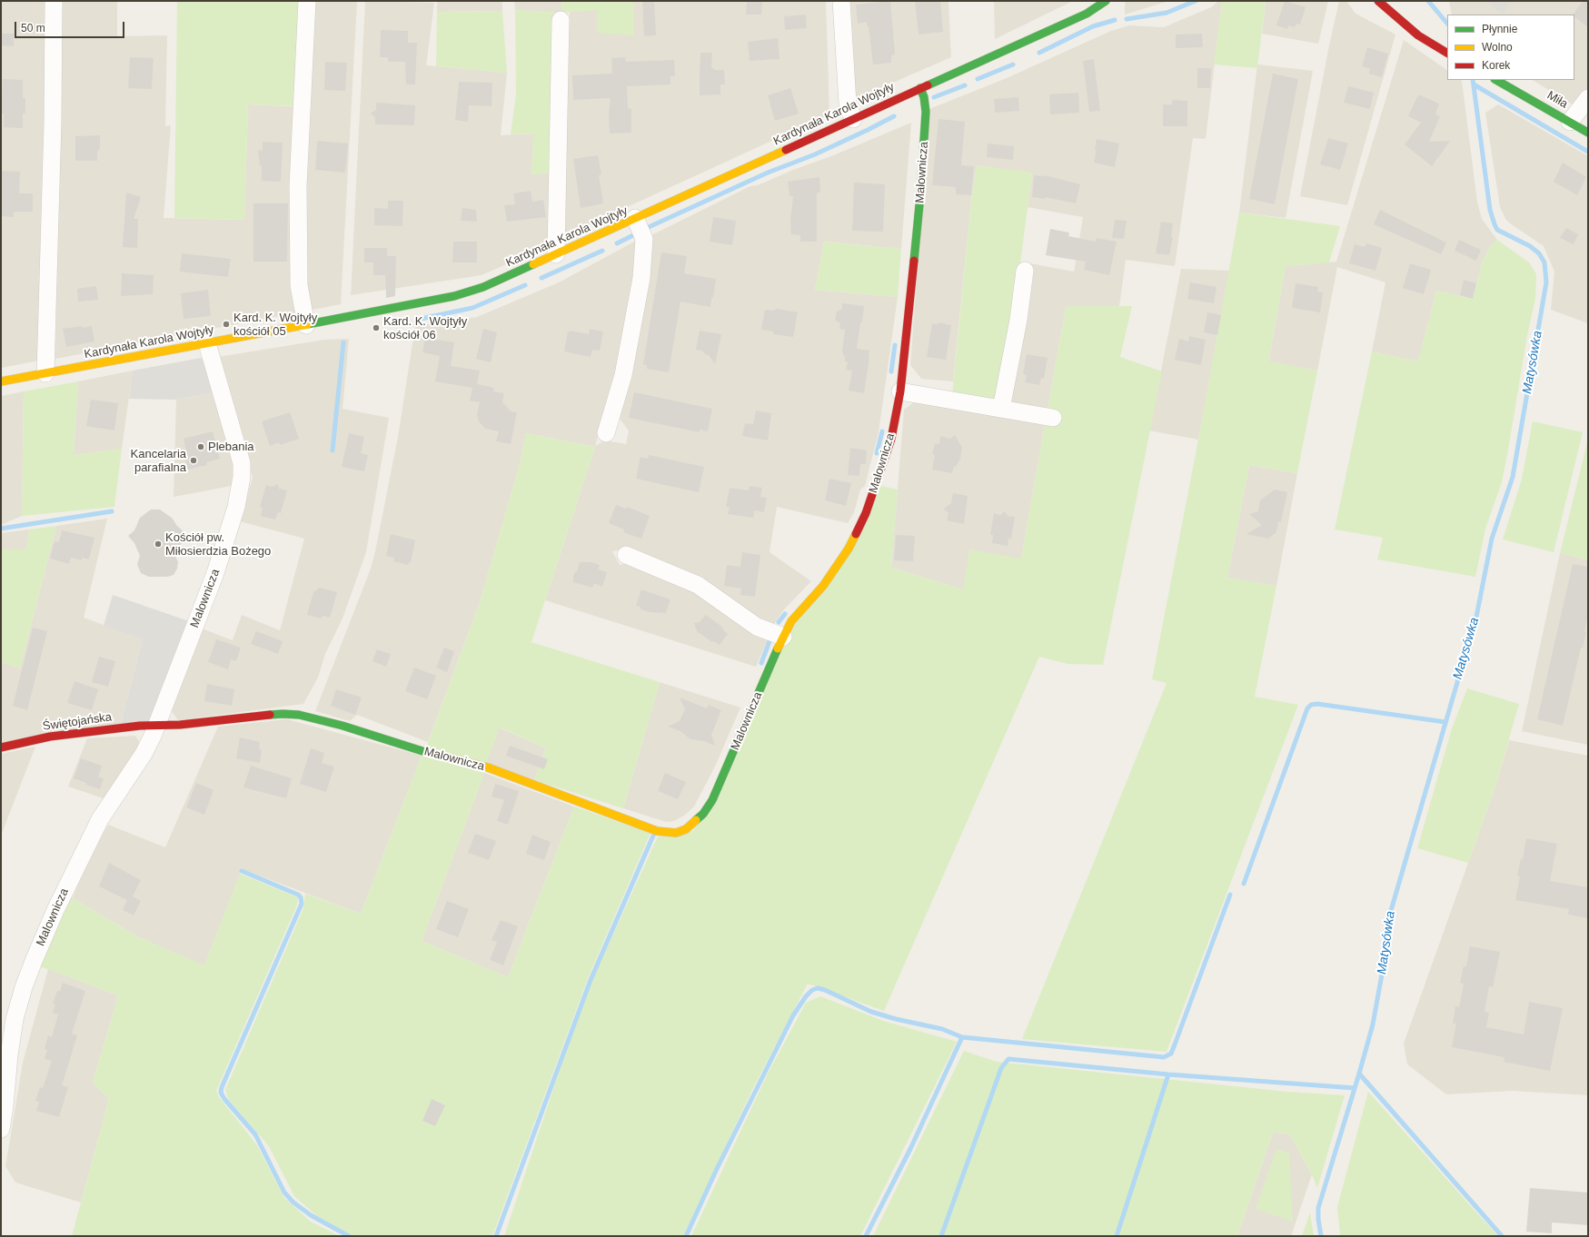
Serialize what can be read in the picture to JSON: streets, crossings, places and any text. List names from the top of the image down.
{
  "streets": {
    "street": [
      "Miła",
      "Kardynała Karola Wojtyły",
      "Malownicza",
      "Świętojańska"
    ]
  },
  "crossings": [
    ["Kardynała Karola Wojtyły", "Malownicza"],
    ["Malownicza", "Świętojańska"]
  ],
  "water": ["Matysówka"],
  "places": [
    "Kard. K. Wojtyły kościół 05",
    "Kard. K. Wojtyły kościół 06",
    "Plebania",
    "Kancelaria parafialna",
    "Kościół pw. Miłosierdzia Bożego"
  ],
  "legend": ["Płynnie", "Wolno", "Korek"],
  "scale_bar": "50 m"
}
